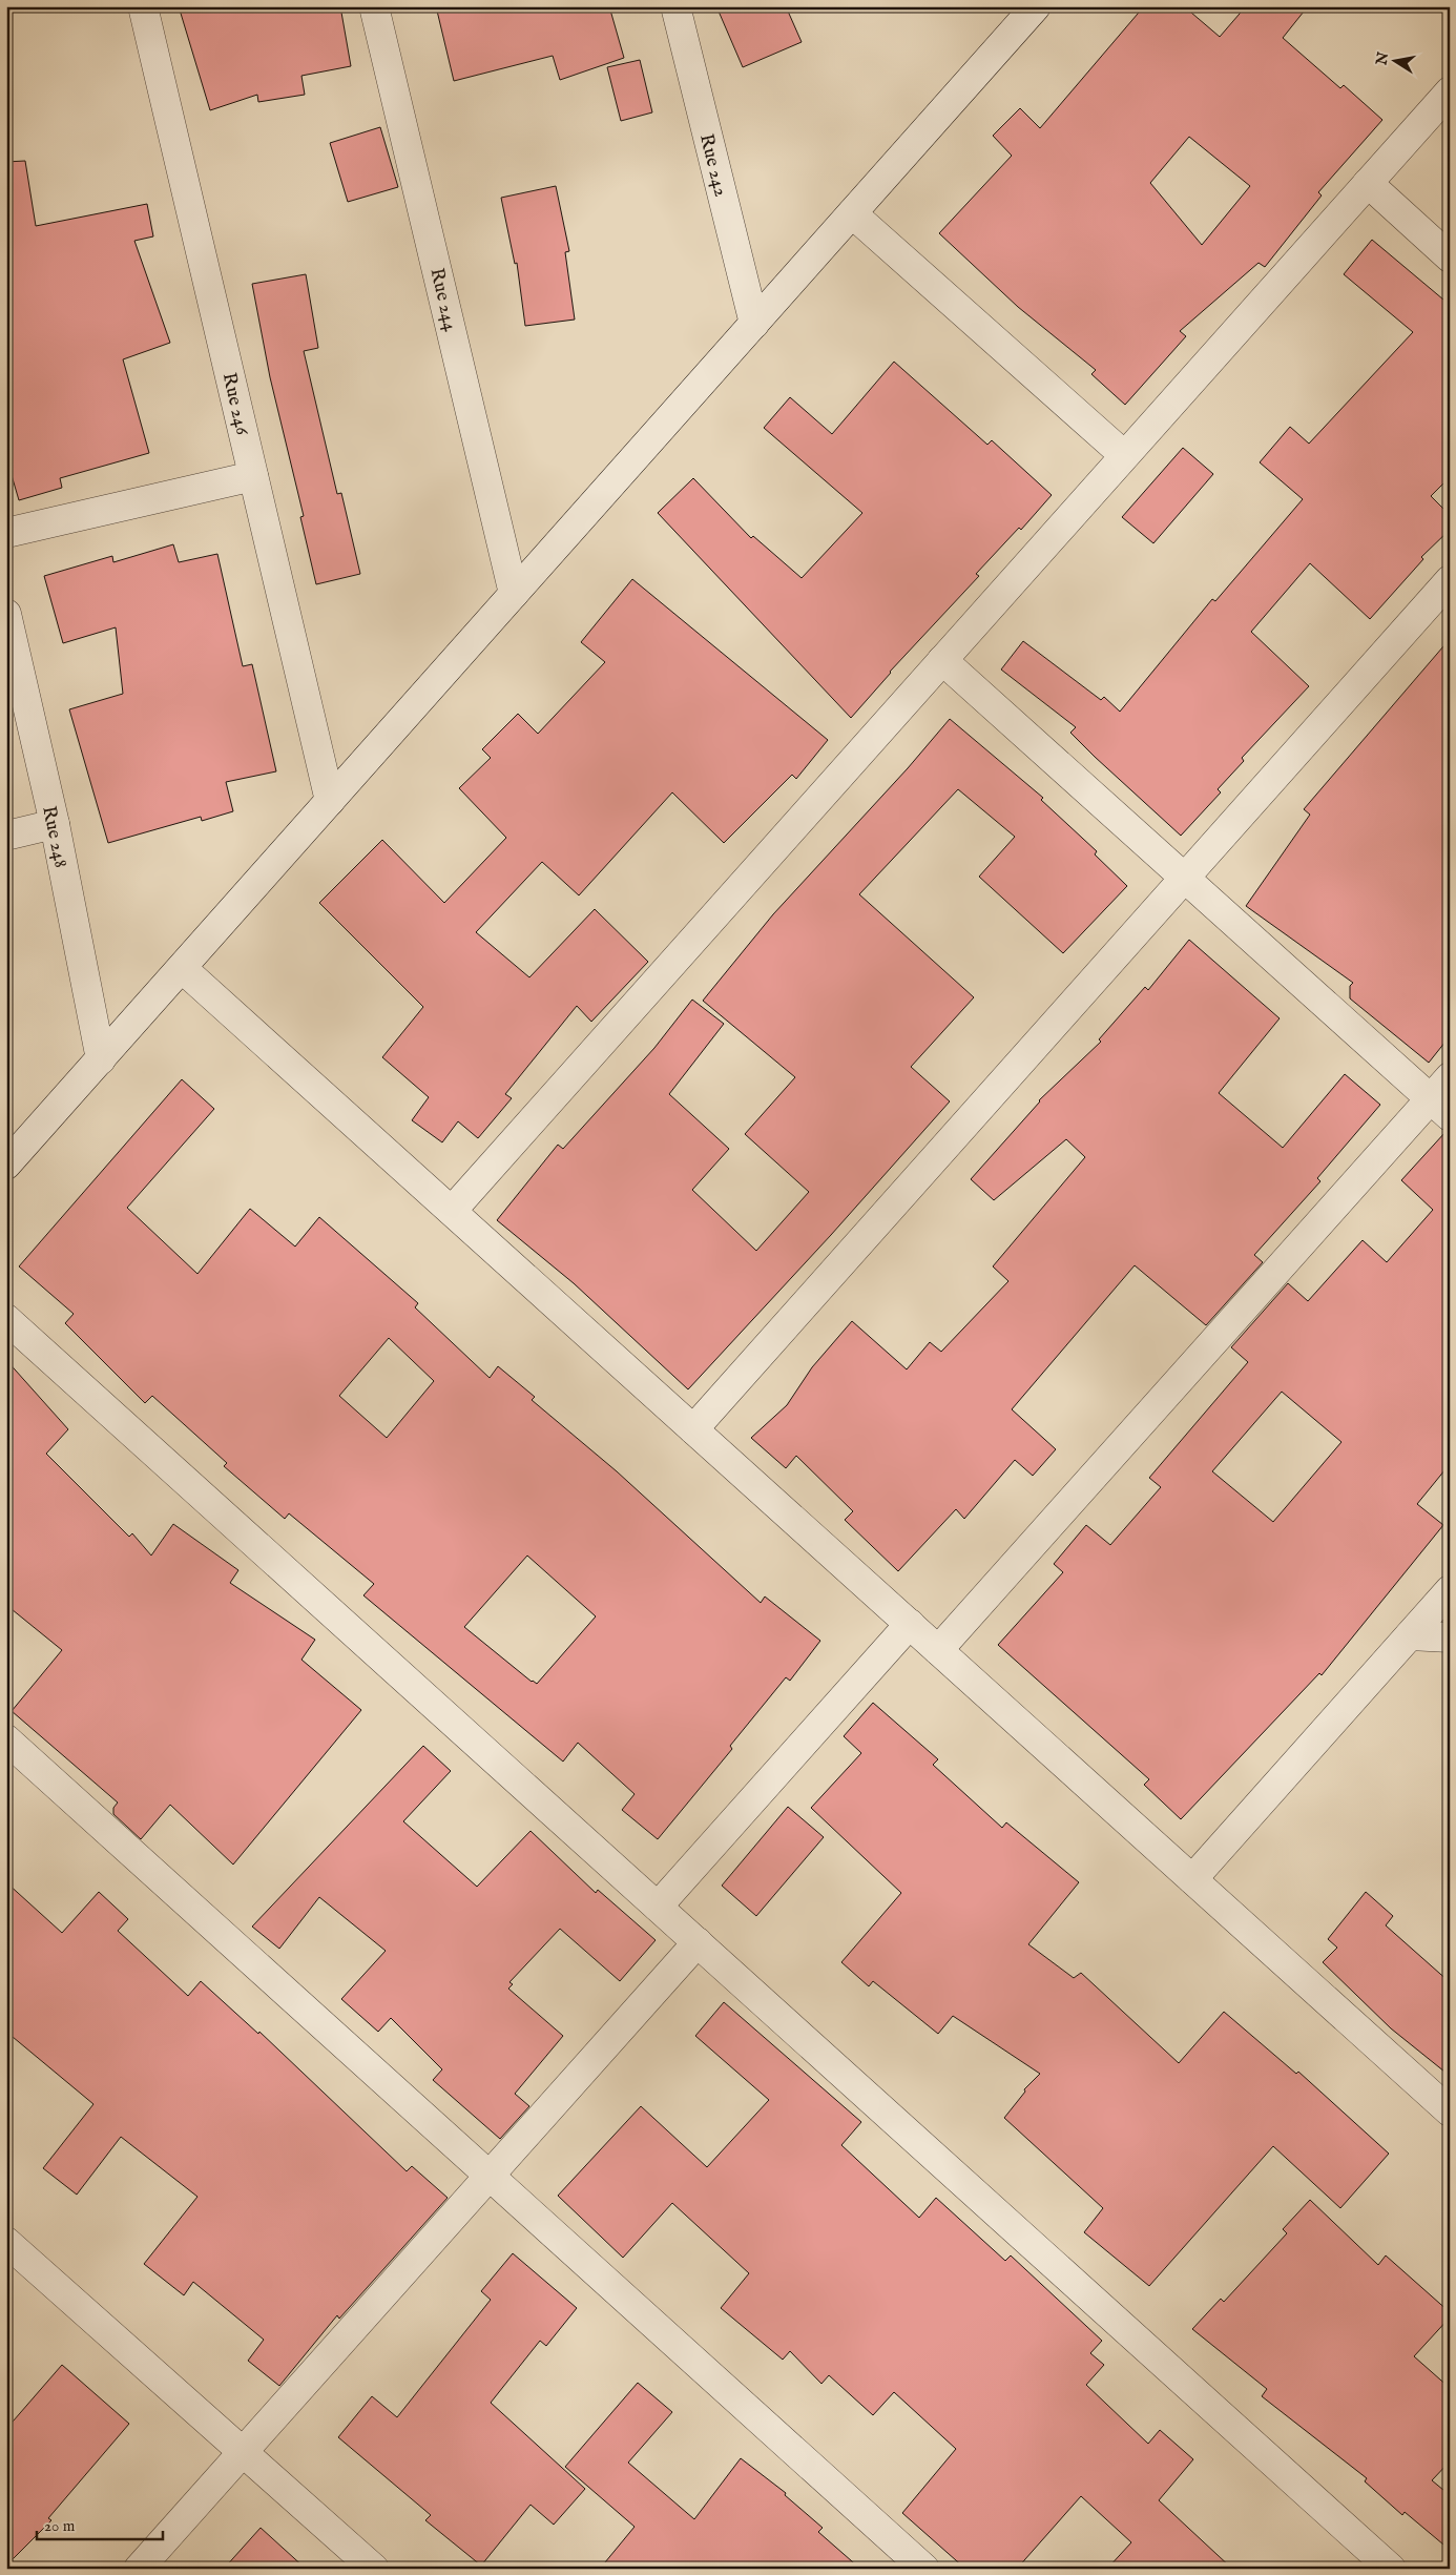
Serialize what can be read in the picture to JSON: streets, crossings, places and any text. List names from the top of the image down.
{
  "streets": {
    "street": [
      "Rue 242",
      "Rue 244",
      "Rue 246",
      "Rue 248"
    ]
  },
  "scale_bar": "20 m",
  "north": "left"
}
